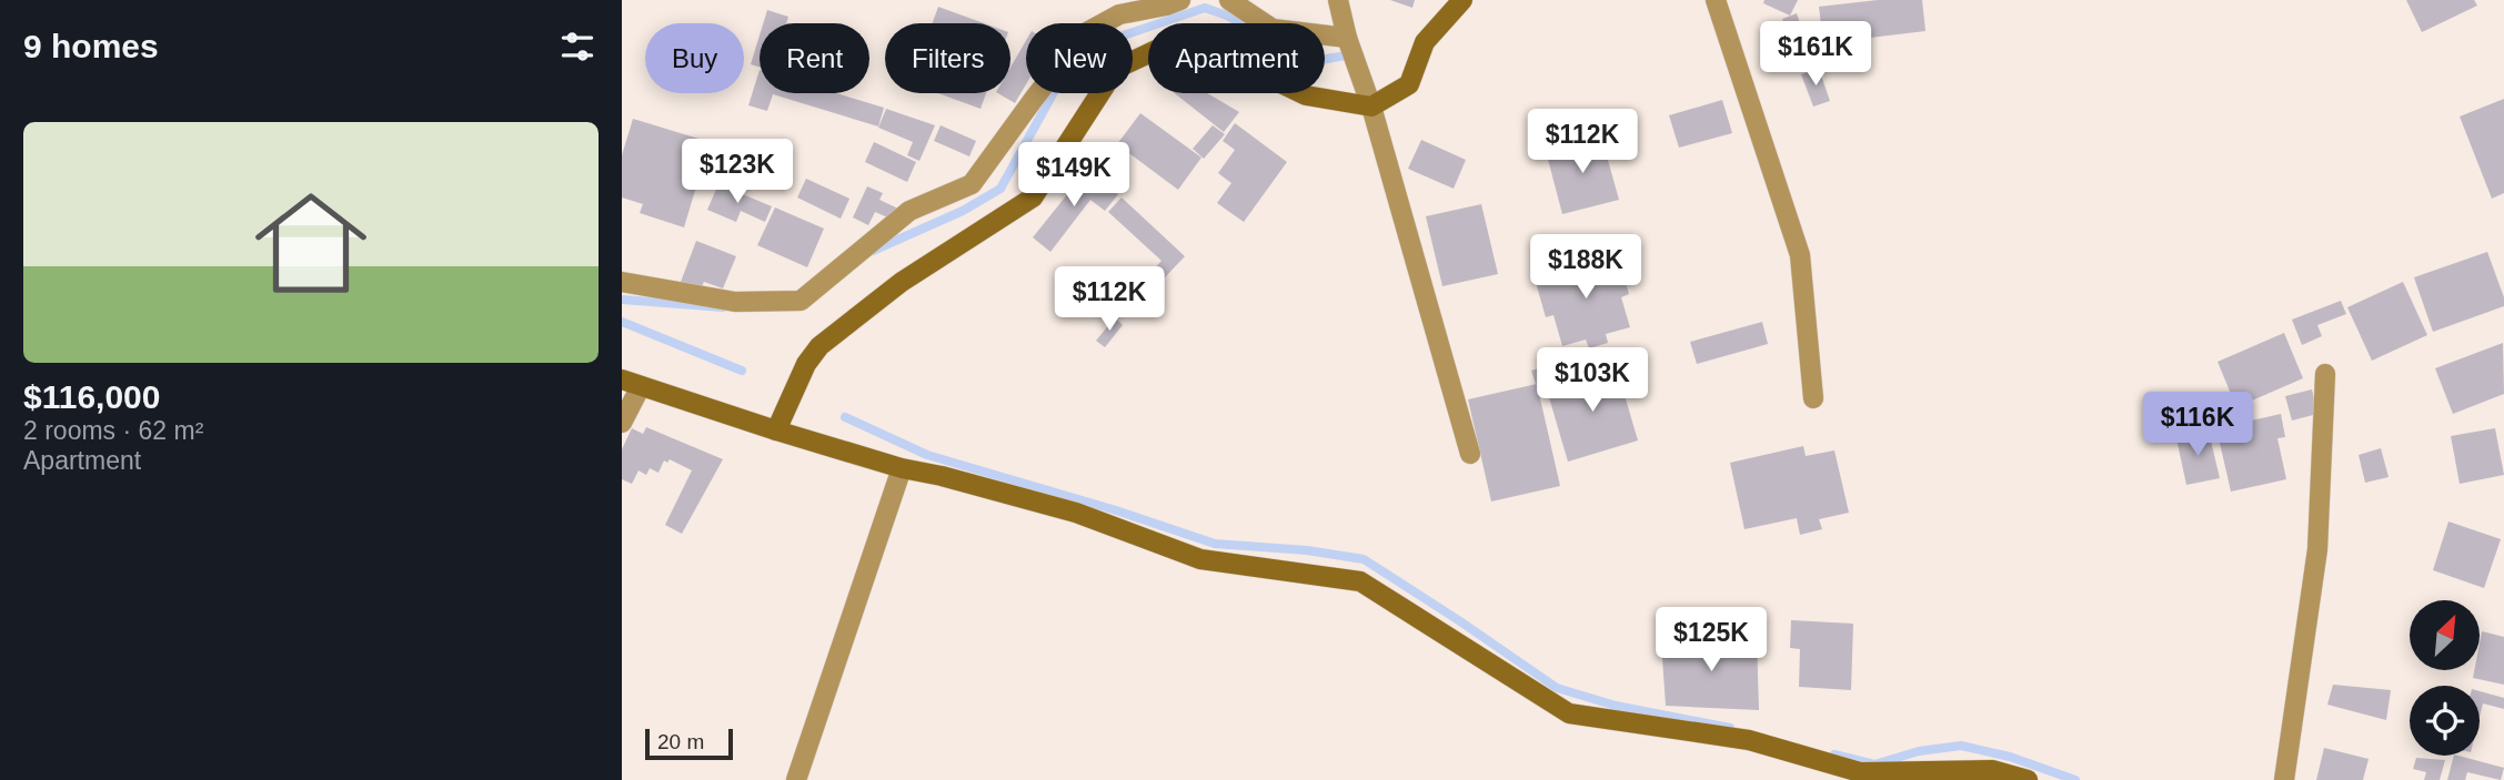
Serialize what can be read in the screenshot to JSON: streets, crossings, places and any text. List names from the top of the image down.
{
  "scale_bar": "20 m",
  "north": "top right",
  "page": {
    "heading": "9 homes",
    "price": [
      "$161K",
      "$112K",
      "$123K",
      "$149K",
      "$188K",
      "$112K",
      "$103K",
      "$116K",
      "$125K"
    ],
    "chip": [
      "Buy",
      "Rent",
      "Filters",
      "New",
      "Apartment"
    ],
    "list": [
      {
        "name": "$116,000",
        "note": "2 rooms · 62 m² · Apartment"
      }
    ],
    "scale": "20 m"
  }
}
